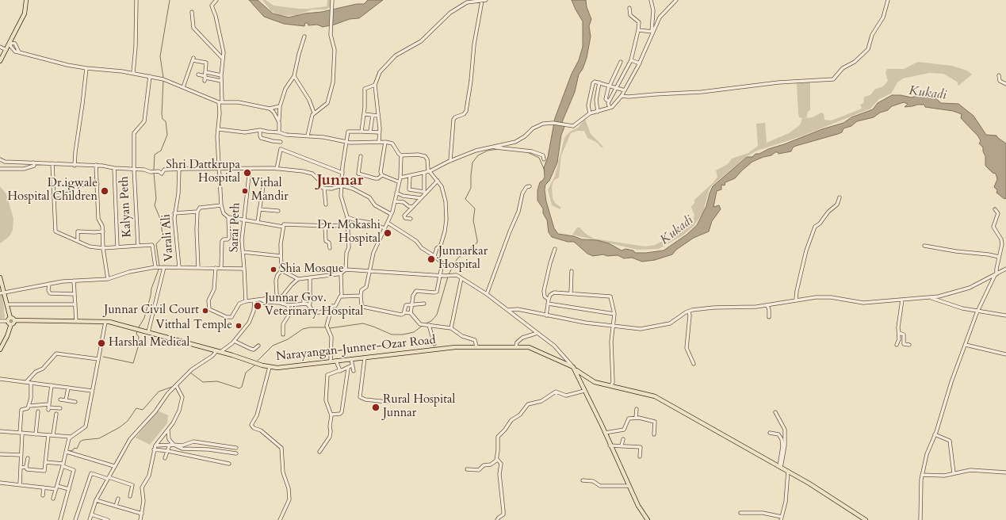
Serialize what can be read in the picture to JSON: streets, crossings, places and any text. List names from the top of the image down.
{
  "streets": {
    "main road": ["Narayangan-Junner-Ozar Road"],
    "street": ["Kalyan Peth", "Sarai Peth", "Varali Ali"]
  },
  "districts": ["Junnar"],
  "water": ["Kukadi"],
  "places": [
    "Shri Dattkrupa Hospital",
    "Dr.igwale Hospital Children",
    "Vithal Mandir",
    "Dr. Mokashi Hospital",
    "Junnarkar Hospital",
    "Shia Mosque",
    "Junnar Gov. Veterinary Hospital",
    "Junnar Civil Court",
    "Vitthal Temple",
    "Harshal Medical",
    "Rural Hospital Junnar"
  ]
}
